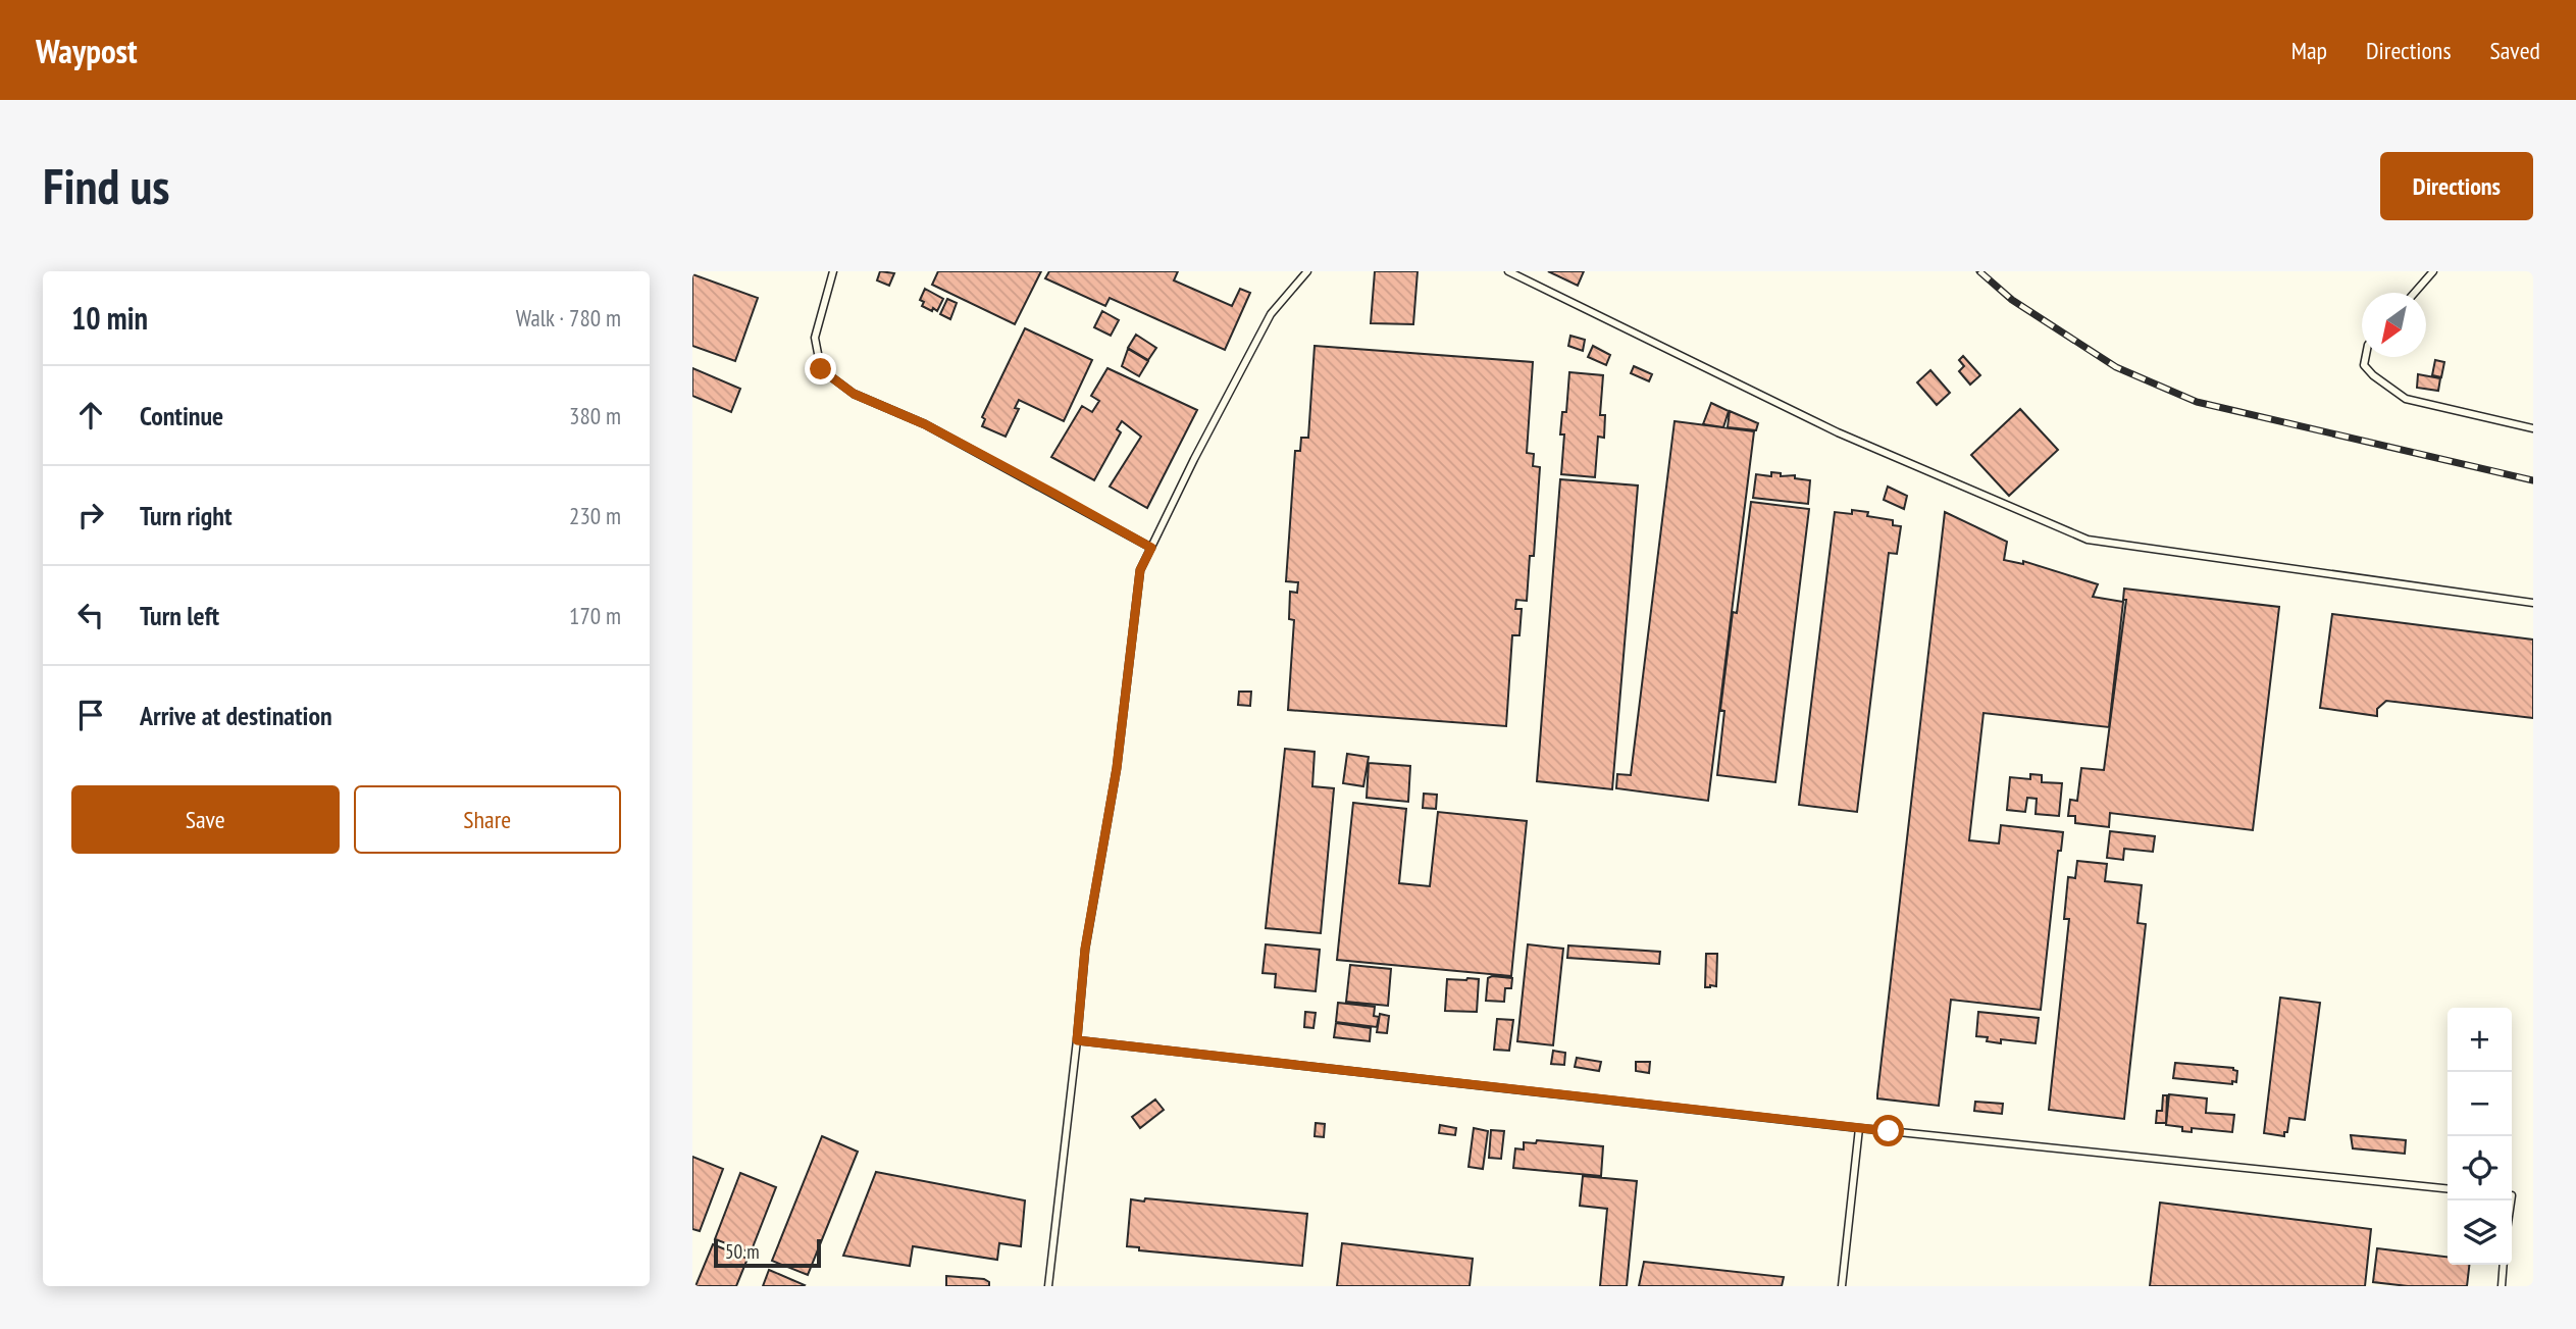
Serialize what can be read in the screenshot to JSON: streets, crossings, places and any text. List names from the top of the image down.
{
  "scale_bar": "50 m",
  "north": "bottom left",
  "page": {
    "header": "Waypost",
    "nav": ["Map", "Directions", "Saved"],
    "buttons": [
      "Directions",
      ["Save", "Share"]
    ],
    "title": "Find us",
    "heading": ["10 min", "Walk · 780 m"],
    "list": [
      ["Continue", "380 m"],
      ["Turn right", "230 m"],
      ["Turn left", "170 m"],
      "Arrive at destination"
    ],
    "map_buttons": ["+", "−"],
    "scale": "50 m"
  }
}
